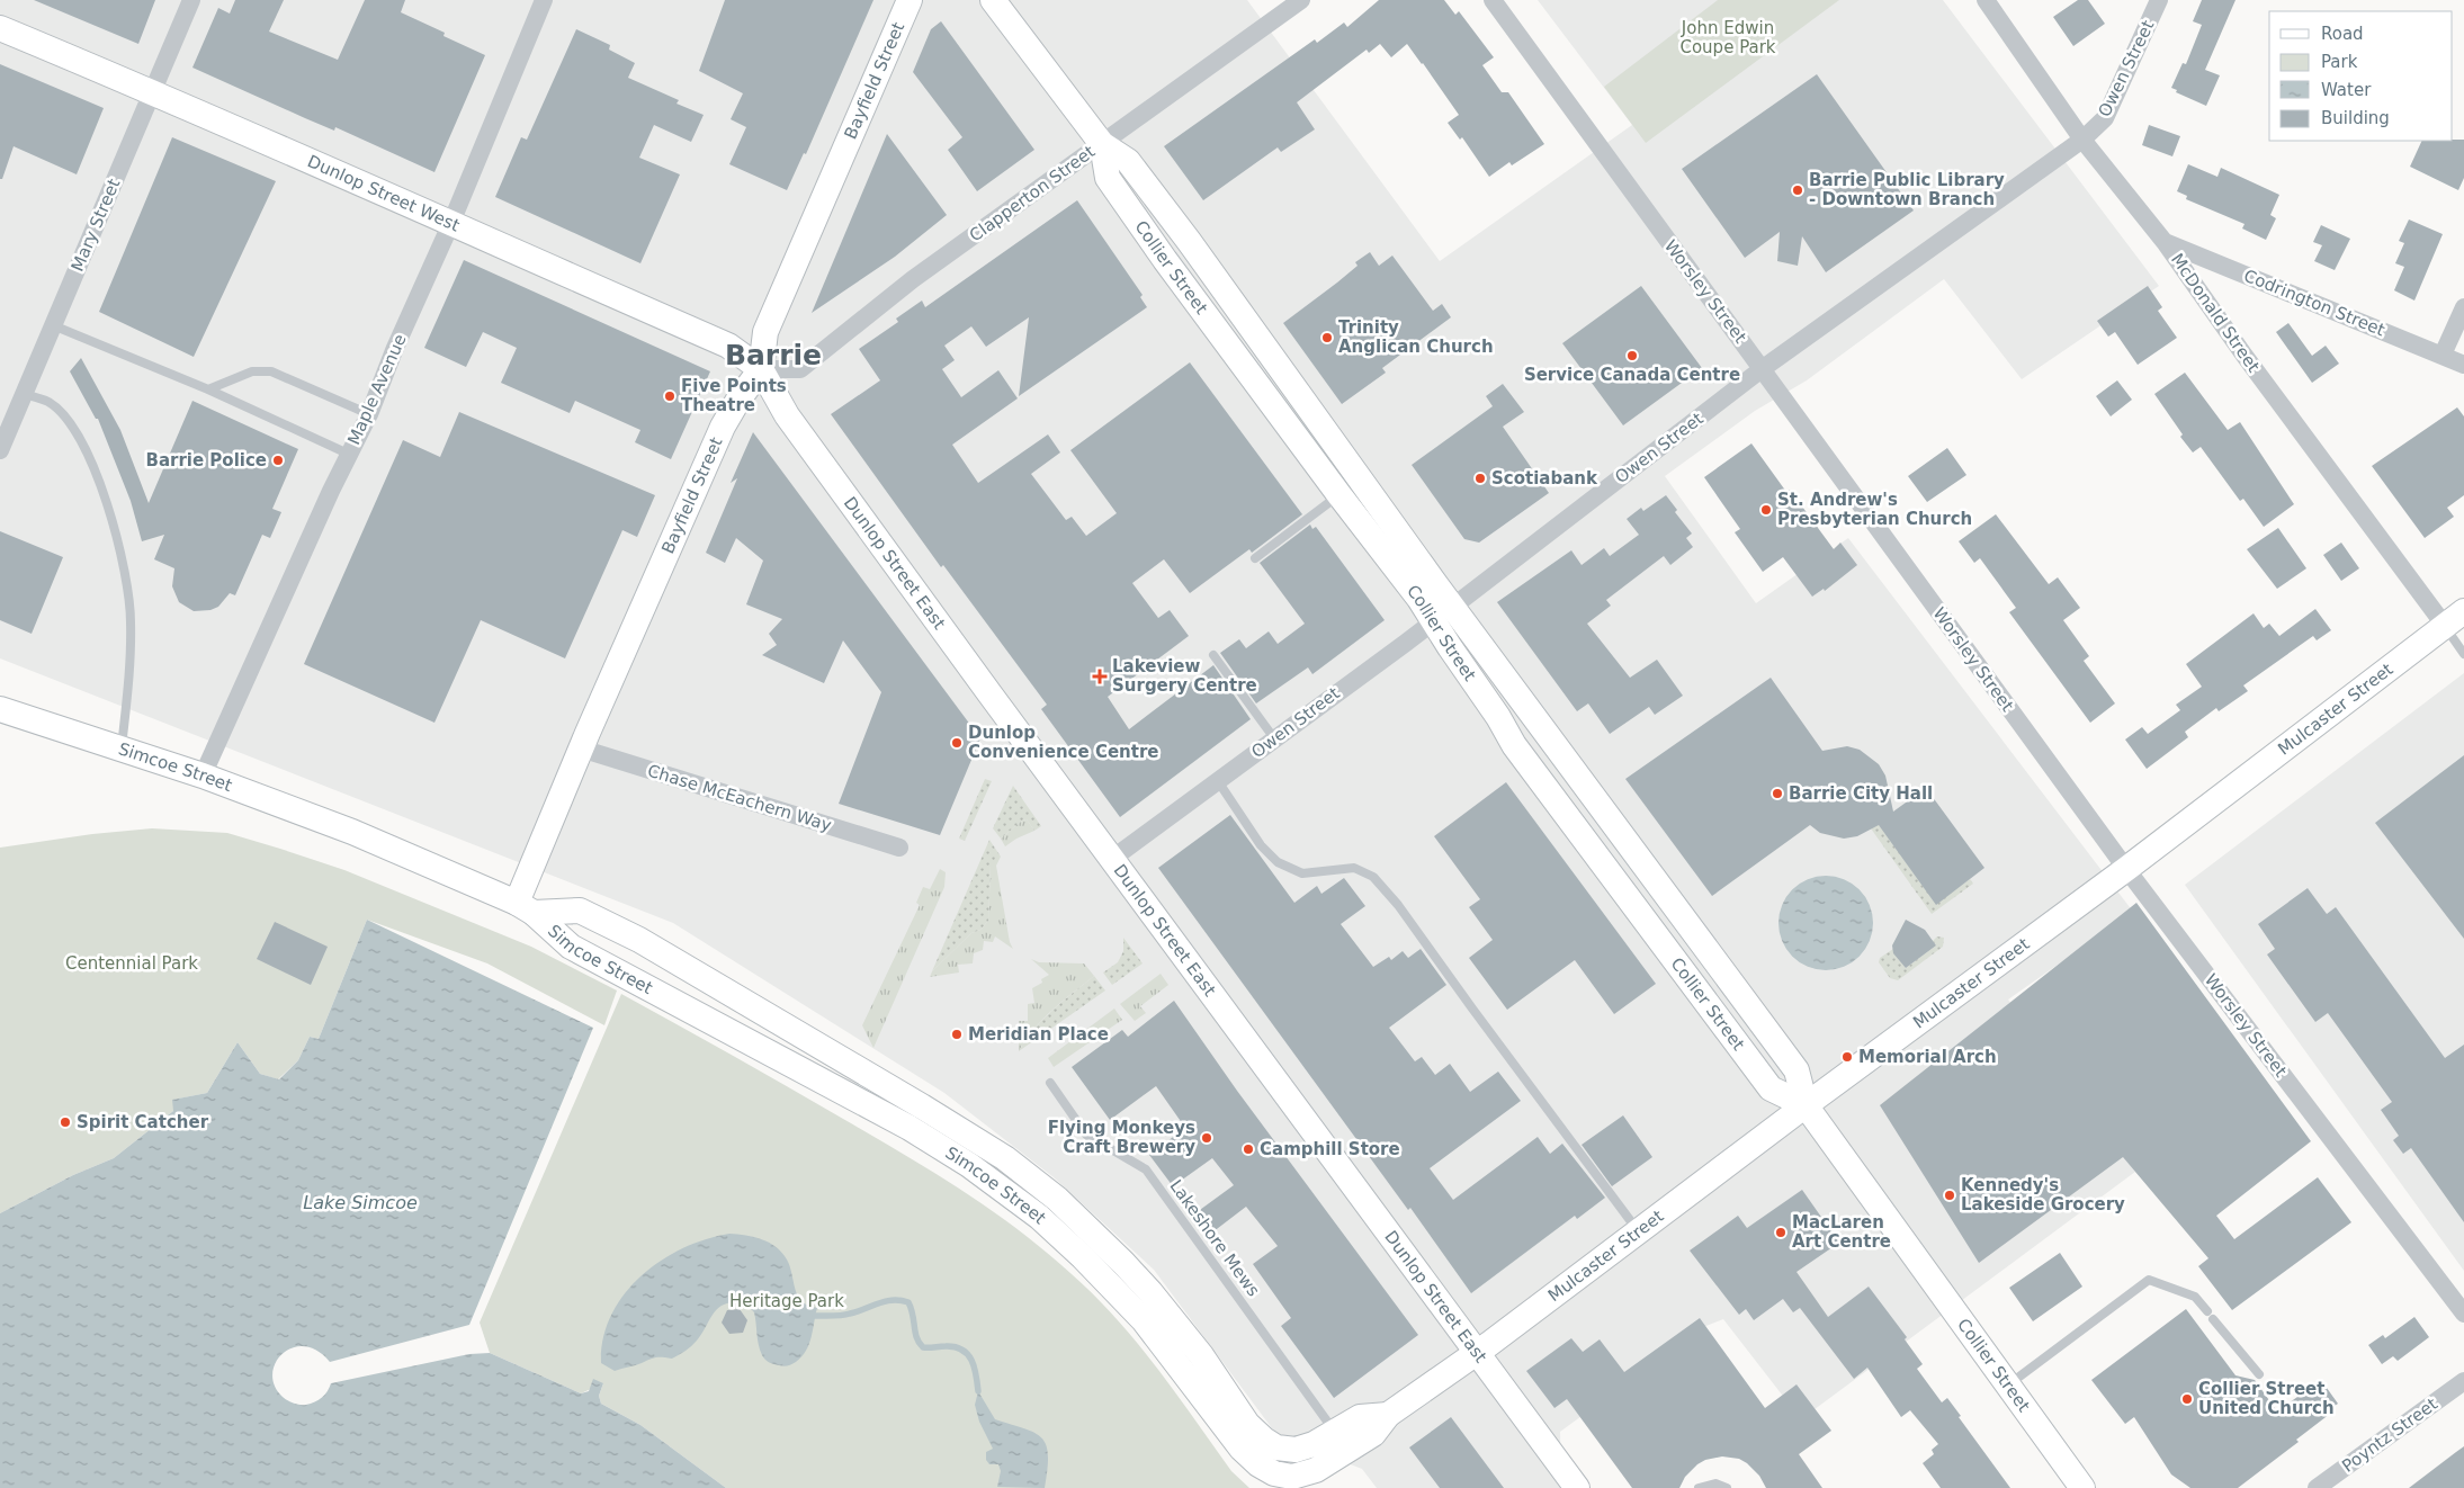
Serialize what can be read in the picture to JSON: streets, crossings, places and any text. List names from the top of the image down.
{
  "streets": {
    "main road": [
      "Bayfield Street",
      "Dunlop Street West",
      "Collier Street",
      "Dunlop Street East",
      "Mulcaster Street",
      "Simcoe Street"
    ],
    "street": [
      "Owen Street",
      "Clapperton Street",
      "Mary Street",
      "Worsley Street",
      "Codrington Street",
      "McDonald Street",
      "Maple Avenue",
      "Chase McEachern Way",
      "Poyntz Street"
    ],
    "lane": ["Lakeshore Mews"]
  },
  "crossings": [
    ["Owen Street", "Collier Street"],
    ["Owen Street", "Worsley Street"],
    ["Owen Street", "McDonald Street"],
    ["Owen Street", "Dunlop Street East"],
    ["Bayfield Street", "Clapperton Street"],
    ["Bayfield Street", "Dunlop Street West"],
    ["Bayfield Street", "Dunlop Street East"],
    ["Bayfield Street", "Simcoe Street"],
    ["Bayfield Street", "Chase McEachern Way"],
    ["Clapperton Street", "Dunlop Street West"],
    ["Clapperton Street", "Collier Street"],
    ["Clapperton Street", "Dunlop Street East"],
    ["Dunlop Street West", "Mary Street"],
    ["Dunlop Street West", "Maple Avenue"],
    ["Dunlop Street West", "Dunlop Street East"],
    ["Collier Street", "Mulcaster Street"],
    ["Worsley Street", "Mulcaster Street"],
    ["Codrington Street", "McDonald Street"],
    ["McDonald Street", "Mulcaster Street"],
    ["Maple Avenue", "Simcoe Street"],
    ["Dunlop Street East", "Mulcaster Street"],
    ["Dunlop Street East", "Simcoe Street"],
    ["Mulcaster Street", "Simcoe Street"],
    ["Simcoe Street", "Lakeshore Mews"]
  ],
  "districts": ["Barrie"],
  "water": ["Lake Simcoe"],
  "parks": ["John Edwin Coupe Park", "Centennial Park", "Heritage Park"],
  "places": {
    "other": [
      "Barrie Public Library - Downtown Branch",
      "Trinity Anglican Church",
      "Service Canada Centre",
      "Five Points Theatre",
      "Barrie Police",
      "Scotiabank",
      "St. Andrew's Presbyterian Church",
      "Dunlop Convenience Centre",
      "Barrie City Hall",
      "Meridian Place",
      "Memorial Arch",
      "Spirit Catcher",
      "Flying Monkeys Craft Brewery",
      "Camphill Store",
      "Kennedy's Lakeside Grocery",
      "MacLaren Art Centre",
      "Collier Street United Church"
    ],
    "health": ["Lakeview Surgery Centre"]
  },
  "legend": [
    "Road",
    "Park",
    "Water",
    "Building"
  ]
}
